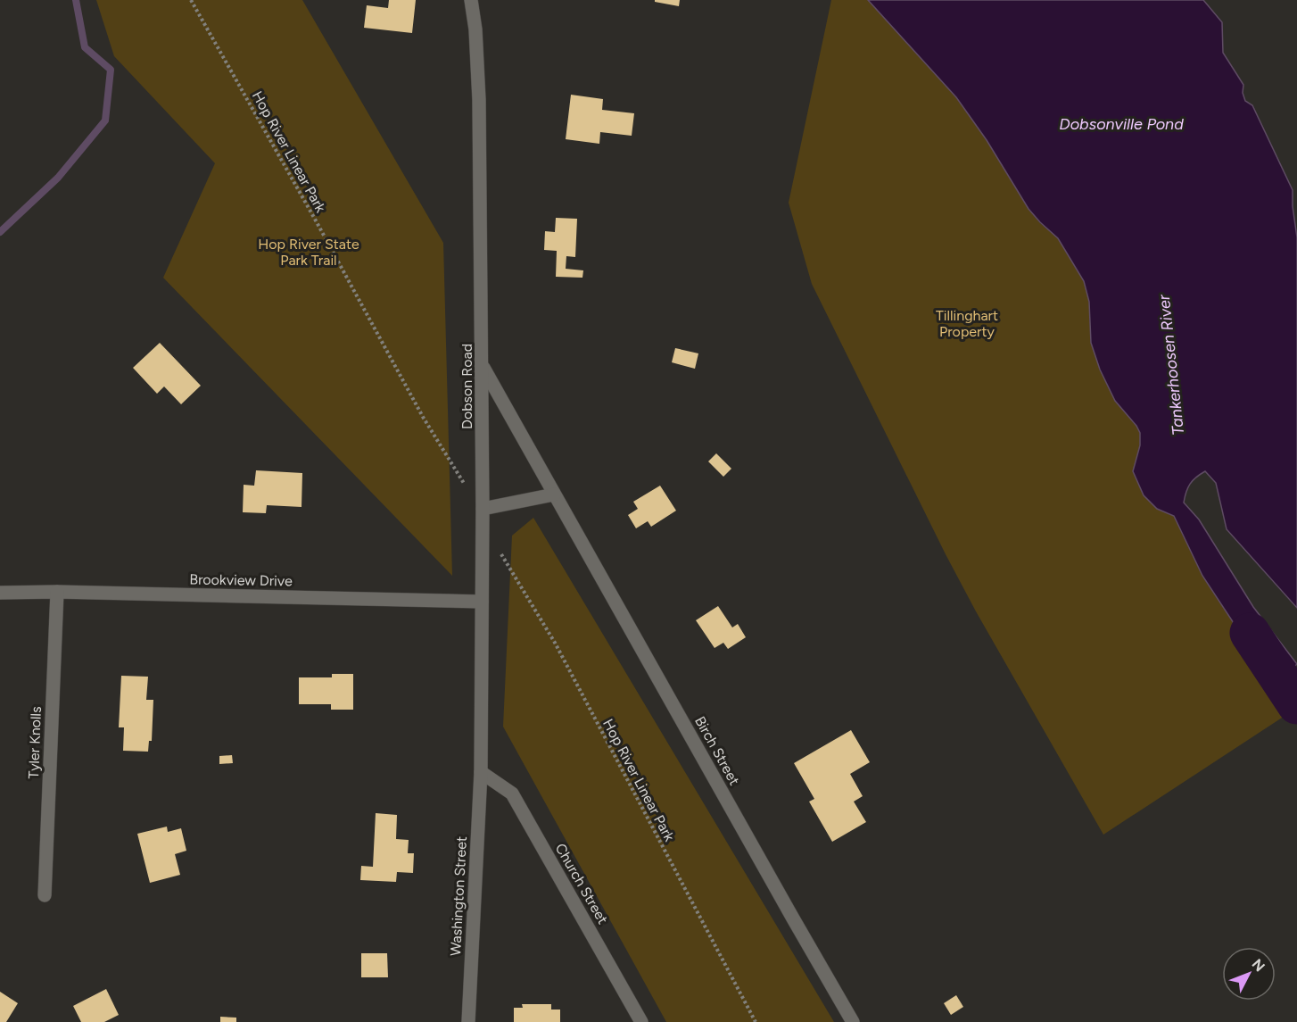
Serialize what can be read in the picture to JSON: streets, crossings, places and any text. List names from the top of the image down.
{
  "streets": {
    "street": [
      "Dobson Road",
      "Brookview Drive",
      "Tyler Knolls",
      "Birch Street",
      "Church Street",
      "Washington Street"
    ],
    "path": ["Hop River Linear Park"]
  },
  "crossings": [
    ["Dobson Road", "Brookview Drive"],
    ["Dobson Road", "Birch Street"],
    ["Dobson Road", "Church Street"],
    ["Dobson Road", "Washington Street"],
    ["Brookview Drive", "Tyler Knolls"],
    ["Church Street", "Washington Street"]
  ],
  "water": ["Dobsonville Pond", "Tankerhoosen River"],
  "parks": ["Hop River State Park Trail", "Tillinghart Property"],
  "north": "top right"
}
